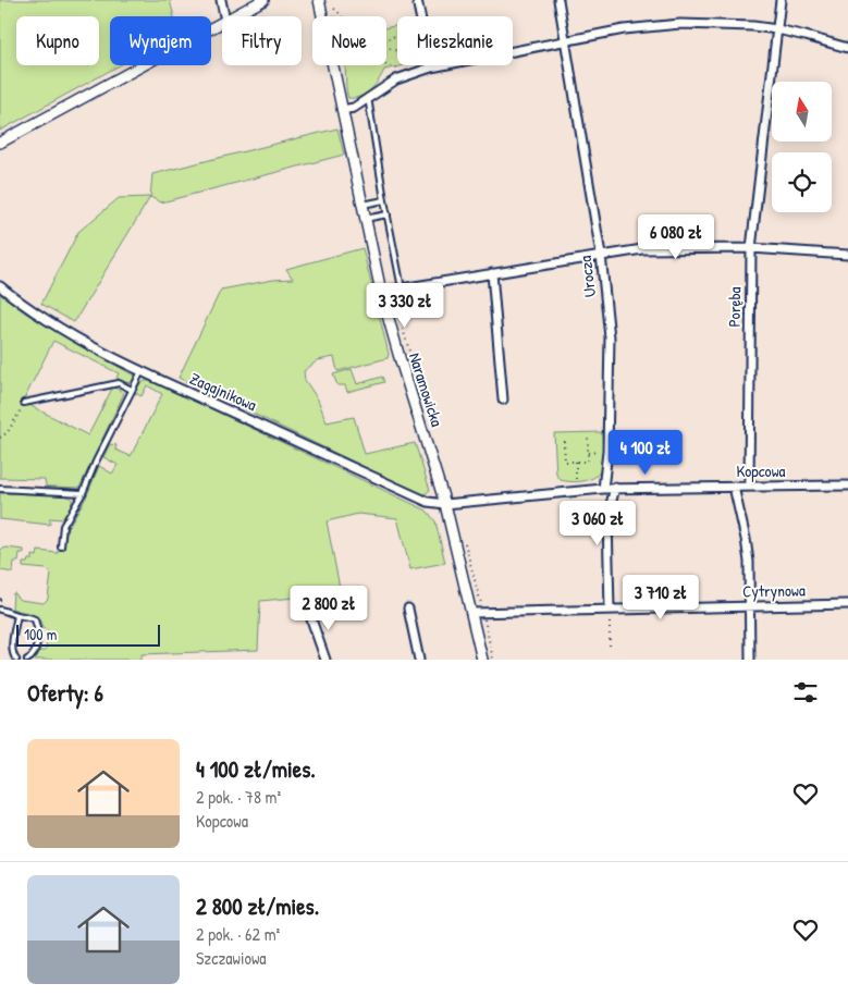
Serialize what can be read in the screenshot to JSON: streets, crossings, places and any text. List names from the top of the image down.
{
  "streets": {
    "street": [
      "Urocza",
      "Poręba",
      "Naramowicka",
      "Zagajnikowa",
      "Kopcowa",
      "Cytrynowa"
    ]
  },
  "crossings": [
    ["Urocza", "Kopcowa"],
    ["Poręba", "Kopcowa"],
    ["Naramowicka", "Zagajnikowa"],
    ["Naramowicka", "Kopcowa"],
    ["Naramowicka", "Cytrynowa"],
    ["Zagajnikowa", "Kopcowa"]
  ],
  "scale_bar": "100 m",
  "north": "top",
  "page": {
    "chip": [
      "Kupno",
      "Wynajem",
      "Filtry",
      "Nowe",
      "Mieszkanie"
    ],
    "price": [
      "6 080 zł",
      "3 330 zł",
      "4 100 zł",
      "3 060 zł",
      "3 710 zł",
      "2 800 zł"
    ],
    "scale": "100 m",
    "heading": "Oferty: 6",
    "list": [
      {
        "name": "4 100 zł/mies.",
        "note": "2 pok. · 78 m² · Kopcowa"
      },
      {
        "name": "2 800 zł/mies.",
        "note": "2 pok. · 62 m² · Szczawiowa"
      }
    ]
  }
}
